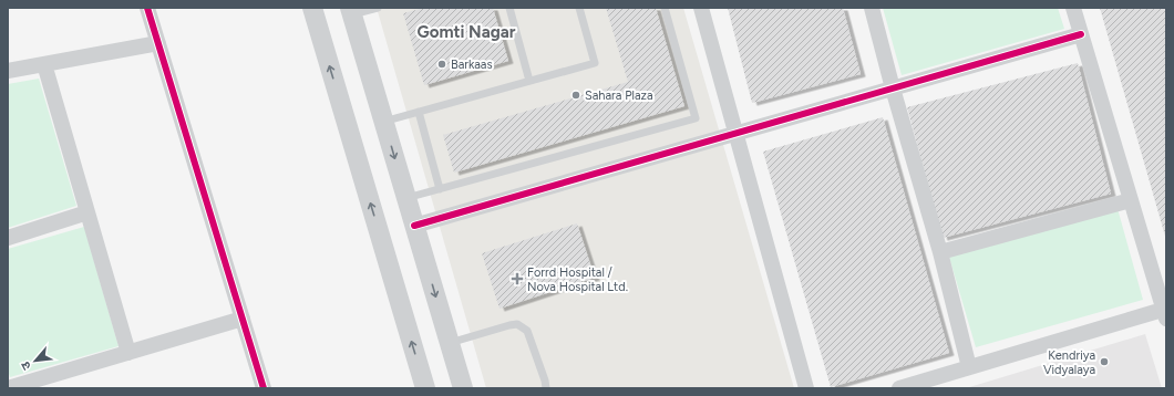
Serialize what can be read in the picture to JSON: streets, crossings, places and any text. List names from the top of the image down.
{
  "districts": ["Gomti Nagar"],
  "places": {
    "other": ["Barkaas", "Sahara Plaza", "Kendriya Vidyalaya"],
    "health": ["Forrd Hospital / Nova Hospital Ltd."]
  },
  "north": "bottom left"
}
